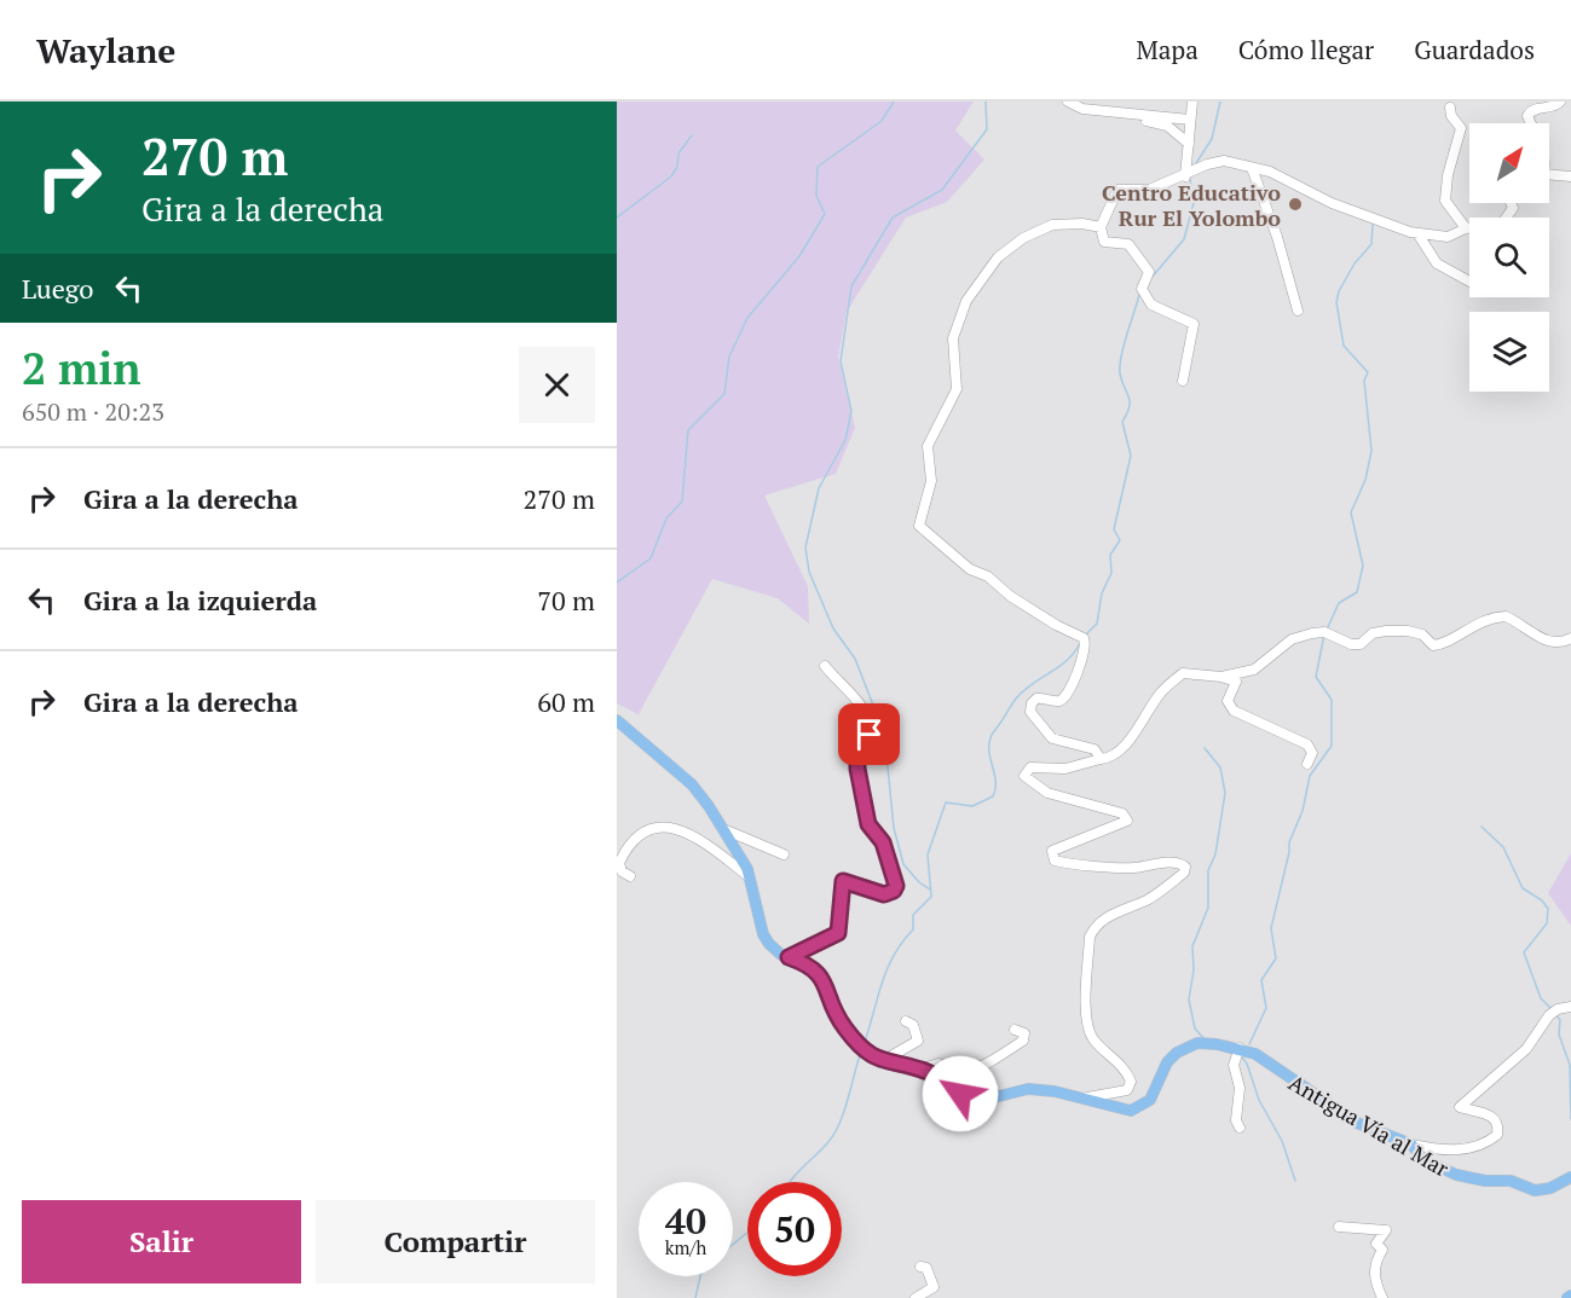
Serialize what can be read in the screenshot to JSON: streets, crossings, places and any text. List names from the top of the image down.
{
  "streets": {
    "main road": ["Antigua Vía al Mar"]
  },
  "places": ["Centro Educativo Rur El Yolombo"],
  "north": "top right",
  "page": {
    "header": "Waylane",
    "nav": ["Mapa", "Cómo llegar", "Guardados"],
    "turn": ["270 m", "Gira a la derecha"],
    "then": "Luego",
    "heading": ["2 min", "650 m · 20:23"],
    "list": [
      {
        "name": "Gira a la derecha",
        "value": "270 m"
      },
      {
        "name": "Gira a la izquierda",
        "value": "70 m"
      },
      {
        "name": "Gira a la derecha",
        "value": "60 m"
      }
    ],
    "speed": "40 km/h",
    "limit": "50",
    "buttons": ["Salir", "Compartir"]
  }
}
